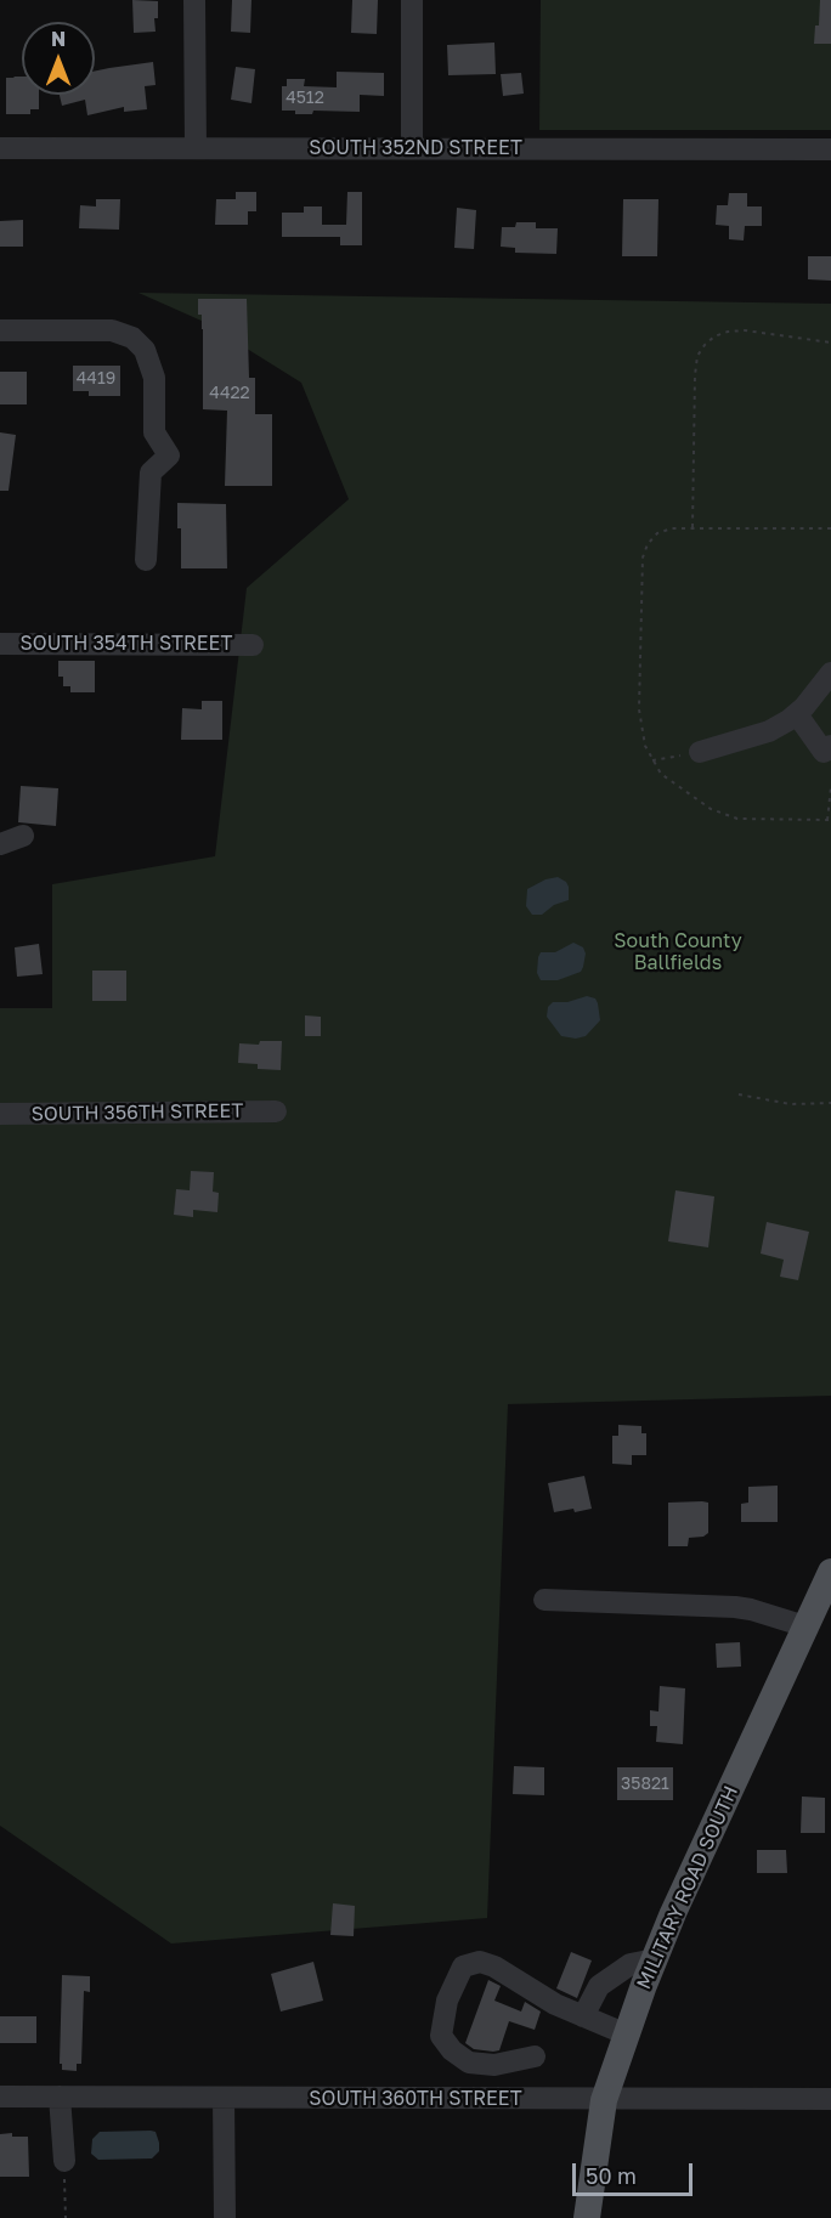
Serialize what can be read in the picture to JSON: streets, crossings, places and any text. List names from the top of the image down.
{
  "streets": {
    "main road": ["MILITARY ROAD SOUTH"],
    "street": [
      "SOUTH 352ND STREET",
      "SOUTH 354TH STREET",
      "SOUTH 356TH STREET",
      "SOUTH 360TH STREET"
    ]
  },
  "crossings": [
    ["MILITARY ROAD SOUTH", "SOUTH 360TH STREET"]
  ],
  "parks": ["South County Ballfields"],
  "house_numbers": [
    "4512",
    "4419",
    "4422",
    "35821"
  ],
  "scale_bar": "50 m",
  "north": "top"
}
